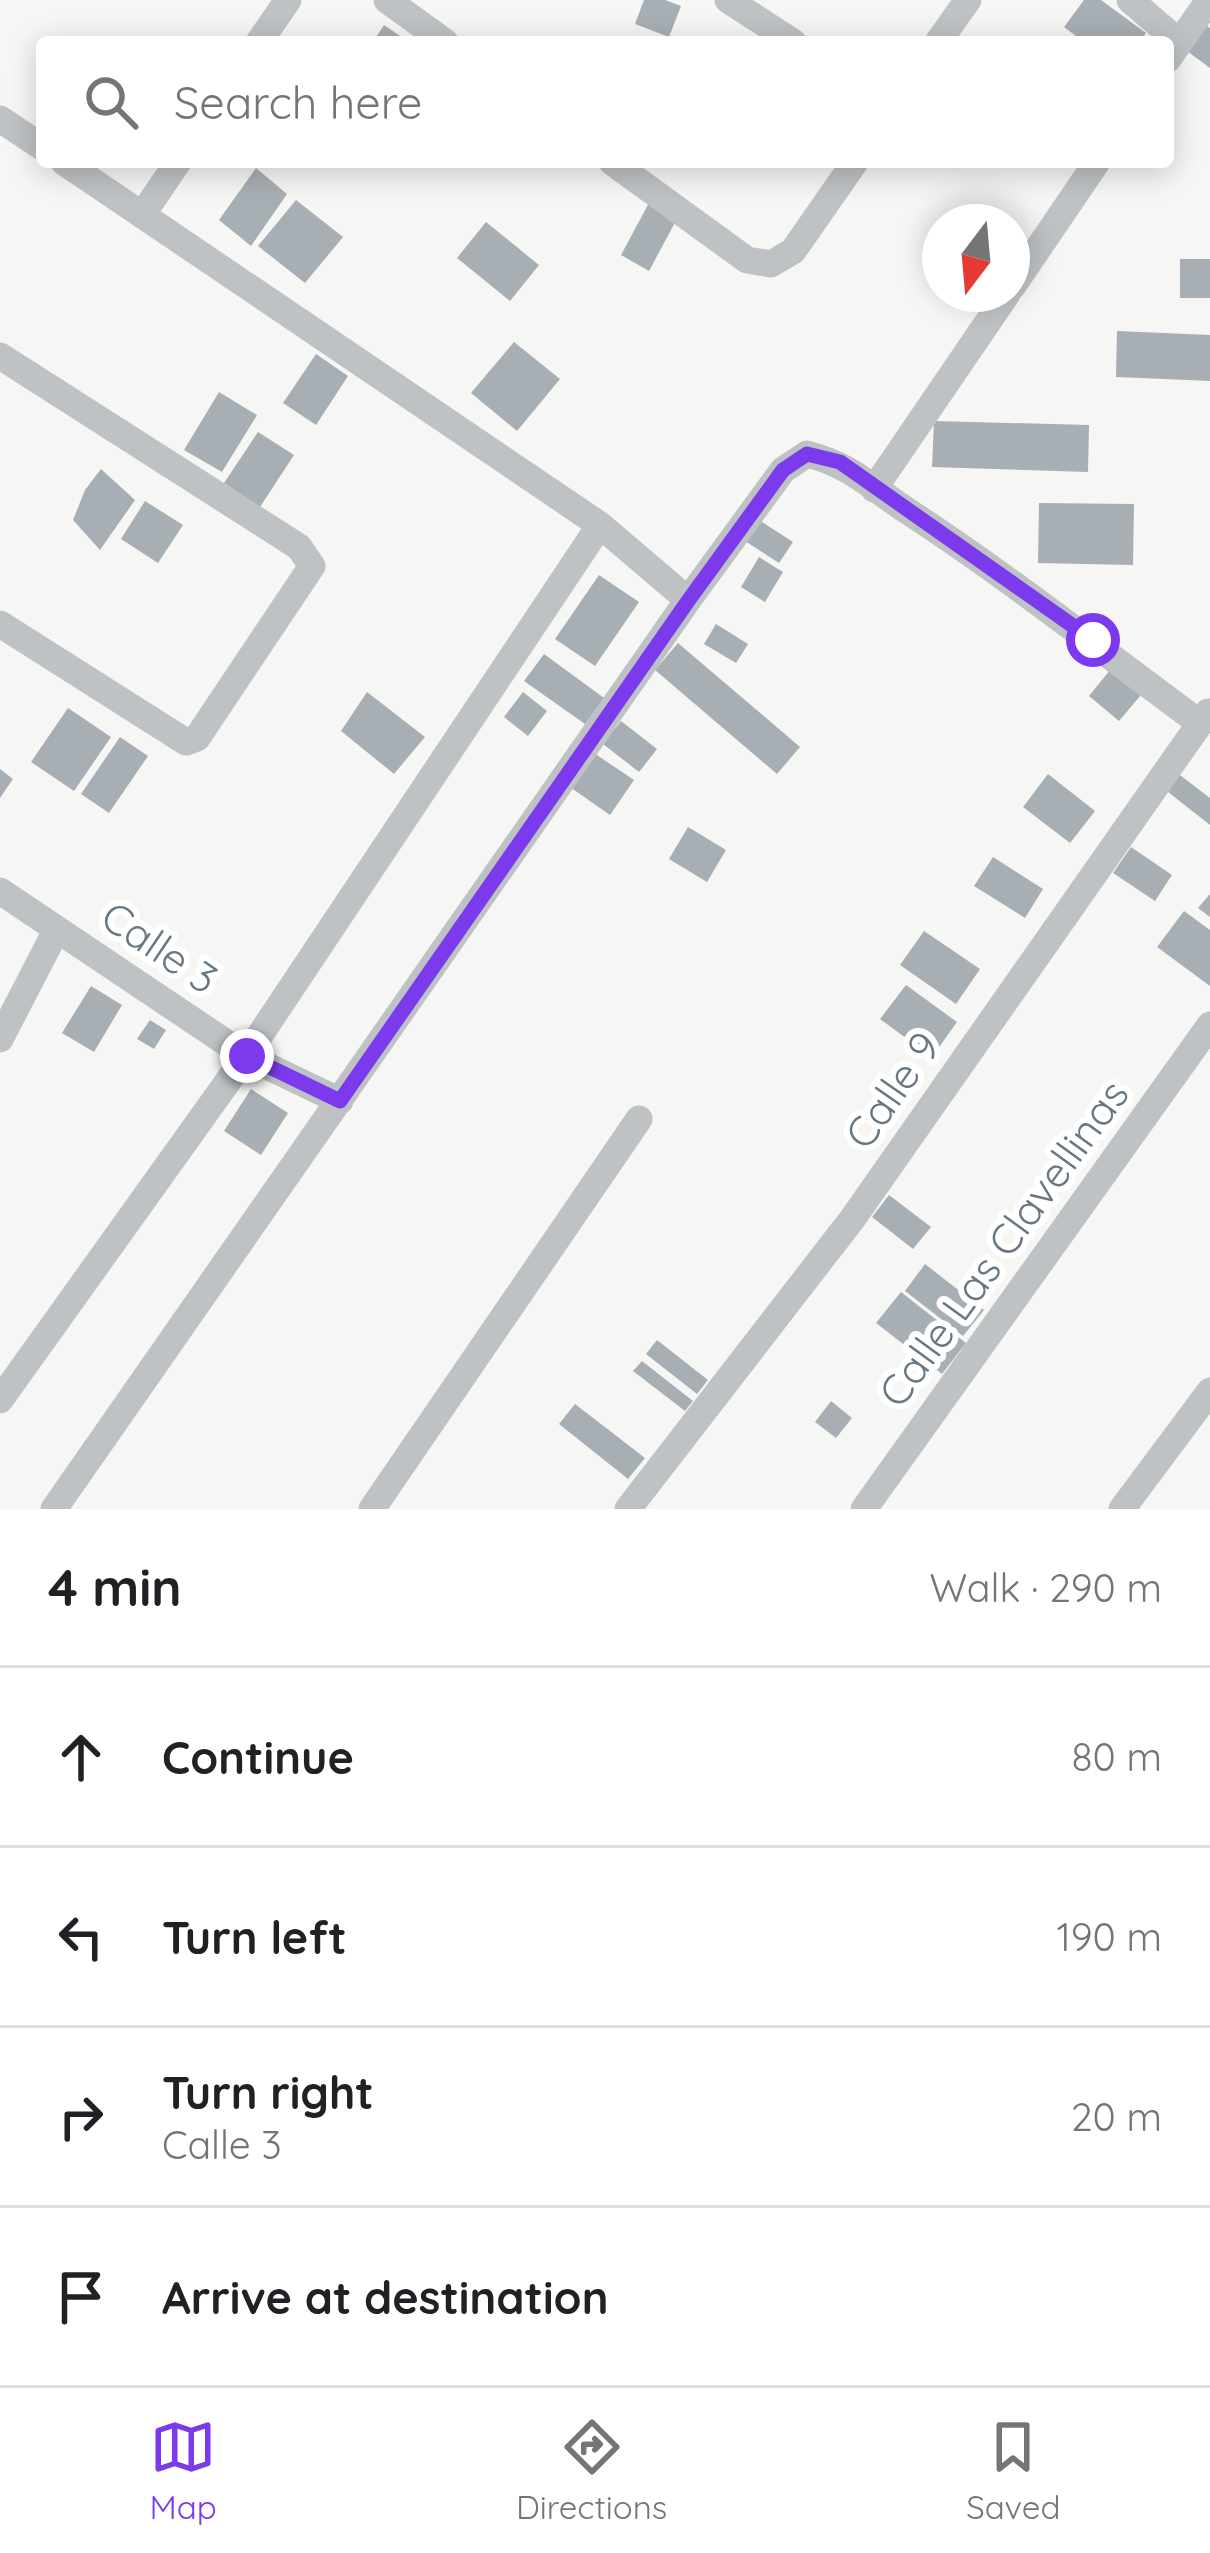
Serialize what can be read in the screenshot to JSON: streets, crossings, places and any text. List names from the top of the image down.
{
  "streets": {
    "street": ["Calle 3", "Calle 9", "Calle Las Clavellinas"]
  },
  "north": "bottom",
  "page": {
    "search": "Search here",
    "heading": ["4 min", "Walk · 290 m"],
    "list": [
      ["Continue", "80 m"],
      ["Turn left", "190 m"],
      ["Turn right", "Calle 3", "20 m"],
      "Arrive at destination"
    ],
    "nav": ["Map", "Directions", "Saved"]
  }
}
